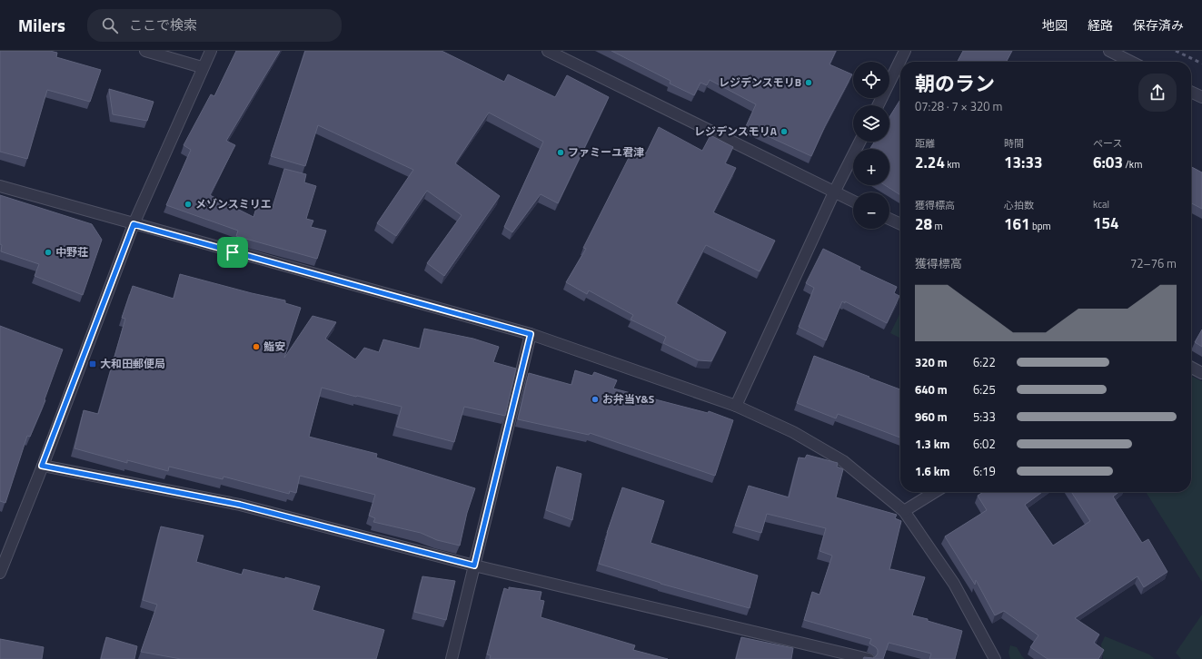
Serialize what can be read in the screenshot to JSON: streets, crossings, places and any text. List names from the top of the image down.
{
  "places": {
    "other": [
      "レジデンスモリB",
      "レジデンスモリA",
      "ファミーユ君津",
      "メゾンスミリエ",
      "中野荘",
      "鮨安",
      "お弁当Y&S"
    ],
    "transit": ["大和田郵便局"]
  },
  "page": {
    "header": "Milers",
    "search": "ここで検索",
    "nav": ["地図", "経路", "保存済み"],
    "map_buttons": ["+", "−"],
    "heading": ["朝のラン", "07:28 · 7 × 320 m"],
    "stats": [
      ["距離", "2.24 km"],
      ["時間", "13:33"],
      ["ペース", "6:03 /km"],
      ["獲得標高", "28 m"],
      ["心拍数", "161 bpm"],
      ["kcal", "154"]
    ],
    "chart": ["獲得標高", "72–76 m"],
    "list": [
      {
        "name": "320 m",
        "note": "6:22"
      },
      {
        "name": "640 m",
        "note": "6:25"
      },
      {
        "name": "960 m",
        "note": "5:33"
      },
      {
        "name": "1.3 km",
        "note": "6:02"
      },
      {
        "name": "1.6 km",
        "note": "6:19"
      }
    ]
  }
}
